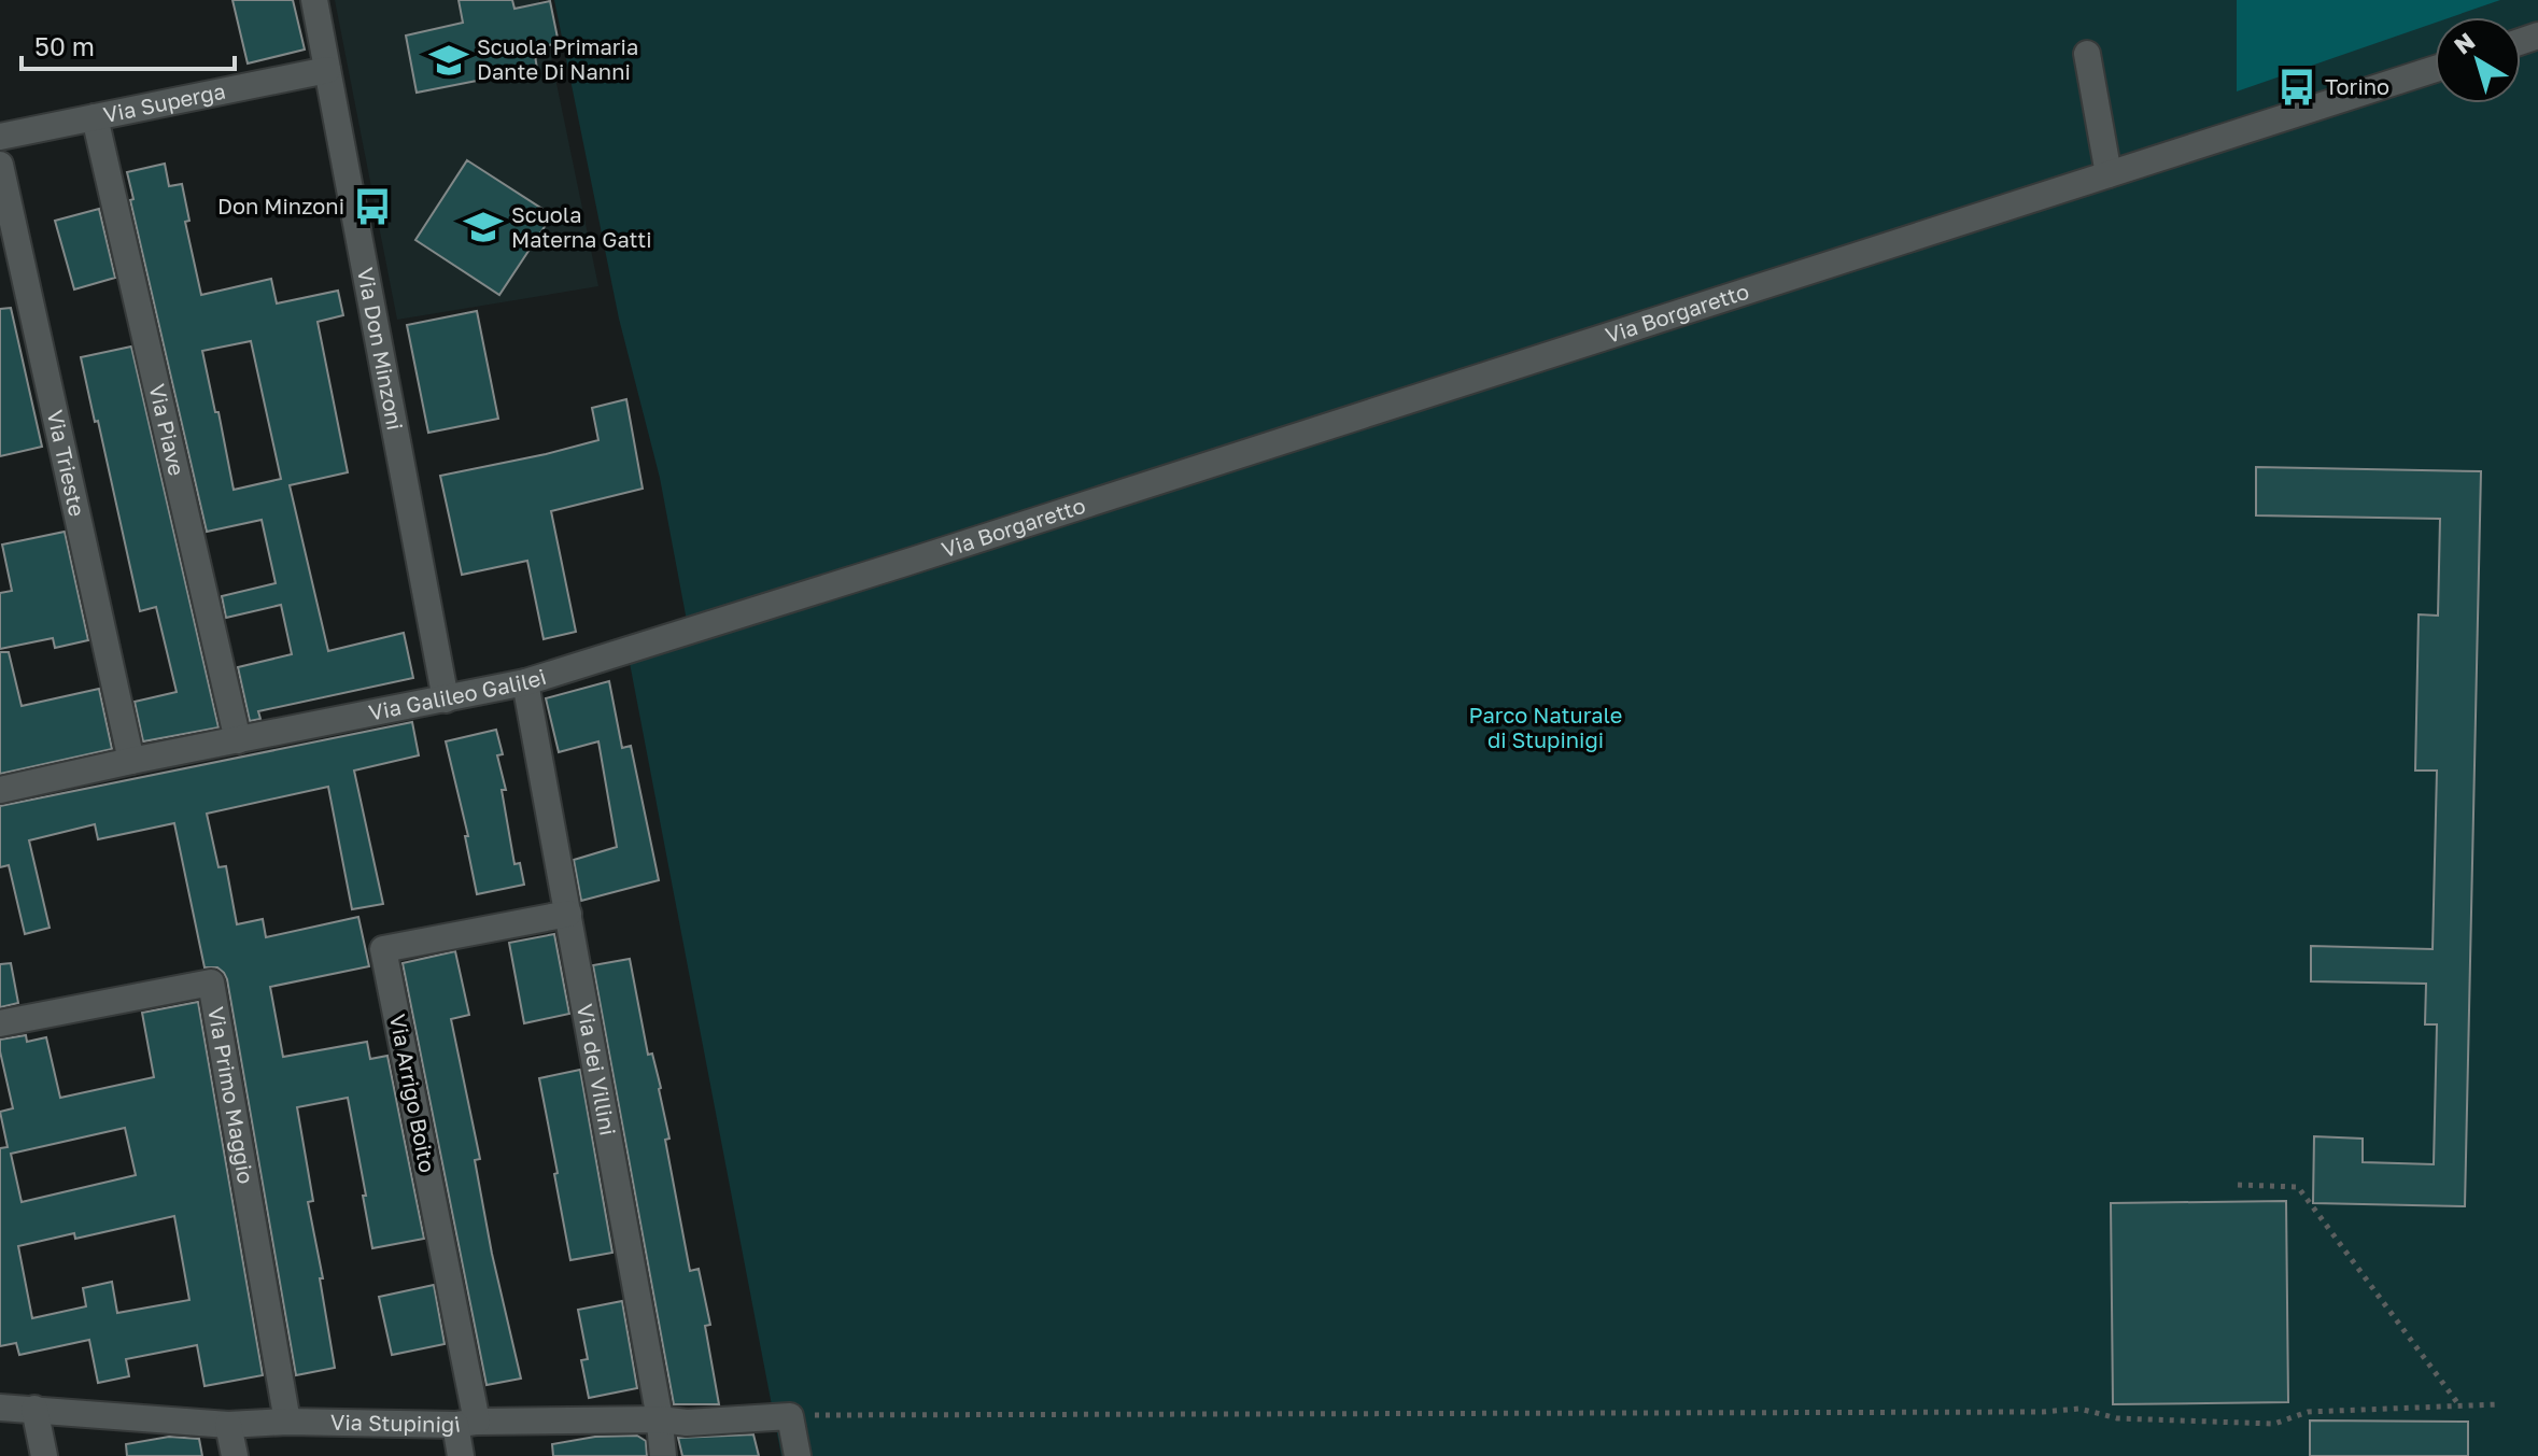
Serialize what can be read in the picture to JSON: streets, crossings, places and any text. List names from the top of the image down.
{
  "streets": {
    "street": [
      "Via Superga",
      "Via Borgaretto",
      "Via Don Minzoni",
      "Via Piave",
      "Via Trieste",
      "Via Galileo Galilei",
      "Via dei Villini",
      "Via Arrigo Boito",
      "Via Primo Maggio",
      "Via Stupinigi"
    ]
  },
  "crossings": [
    ["Via Superga", "Via Don Minzoni"],
    ["Via Superga", "Via Piave"],
    ["Via Borgaretto", "Via Galileo Galilei"],
    ["Via Don Minzoni", "Via Galileo Galilei"],
    ["Via Piave", "Via Galileo Galilei"],
    ["Via Trieste", "Via Galileo Galilei"],
    ["Via Galileo Galilei", "Via dei Villini"],
    ["Via dei Villini", "Via Arrigo Boito"],
    ["Via dei Villini", "Via Stupinigi"],
    ["Via Arrigo Boito", "Via Stupinigi"],
    ["Via Primo Maggio", "Via Stupinigi"]
  ],
  "parks": ["Parco Naturale di Stupinigi"],
  "places": {
    "school or university": ["Scuola Primaria Dante Di Nanni", "Scuola Materna Gatti"],
    "bus stop": ["Torino", "Don Minzoni"]
  },
  "scale_bar": "50 m",
  "north": "top left"
}
